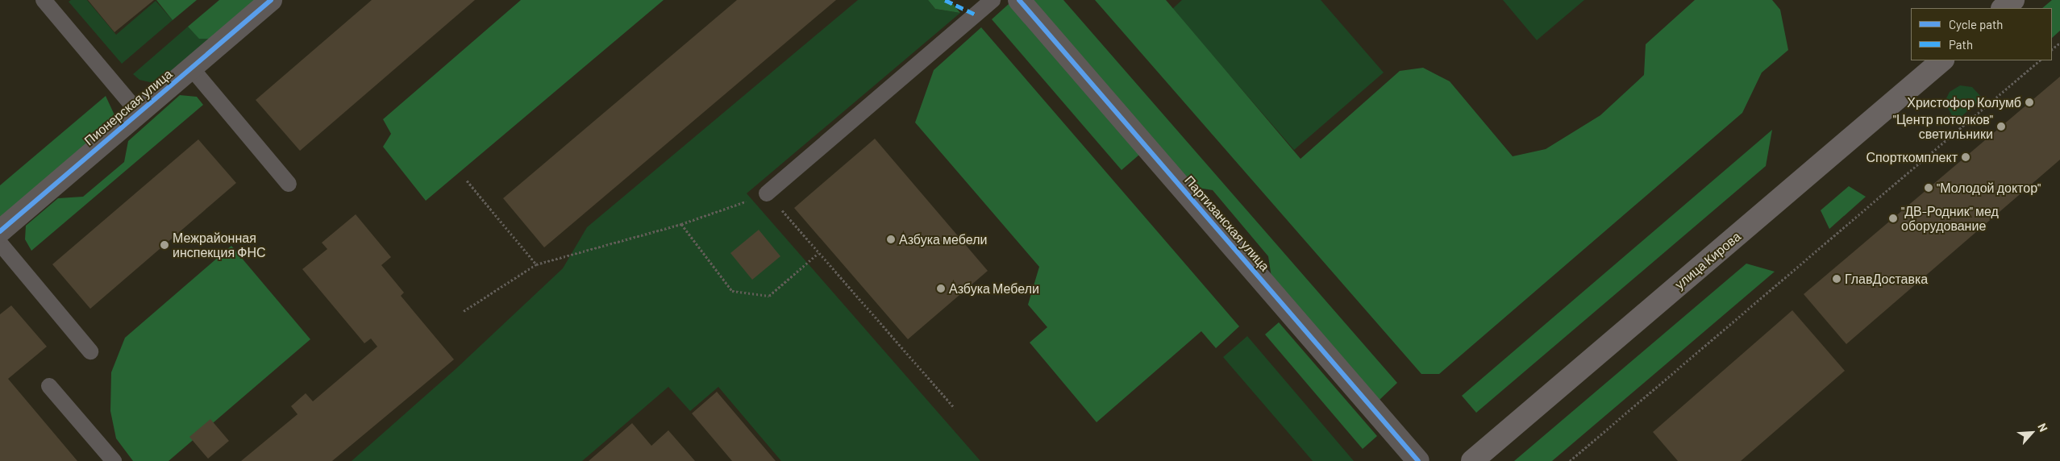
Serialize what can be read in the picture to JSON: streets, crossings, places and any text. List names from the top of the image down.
{
  "streets": {
    "main road": ["улица Кирова"],
    "street": ["Пионерская улица", "Партизанская улица"]
  },
  "places": [
    "Христофор Колумб",
    "\"Центр потолков\" светильники",
    "Спорткомплект",
    "\"Молодой доктор\"",
    "\"ДВ-Родник\" мед оборудование",
    "Азбука мебели",
    "Межрайонная инспекция ФНС",
    "ГлавДоставка",
    "Азбука Мебели"
  ],
  "legend": ["Cycle path", "Path"],
  "north": "top right"
}
